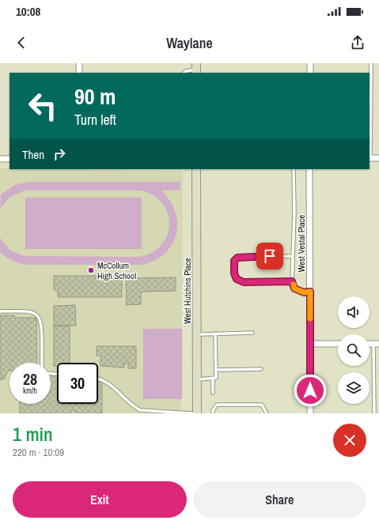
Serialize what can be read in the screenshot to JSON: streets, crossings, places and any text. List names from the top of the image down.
{
  "streets": {
    "street": ["West Vestal Place", "West Hutchins Place"]
  },
  "places": ["McCollum High School"],
  "page": {
    "status": "10:08",
    "header": "Waylane",
    "turn": ["90 m", "Turn left"],
    "then": "Then",
    "speed": "28 km/h",
    "limit": "30",
    "heading": ["1 min", "220 m · 10:09"],
    "buttons": ["Exit", "Share"]
  }
}
